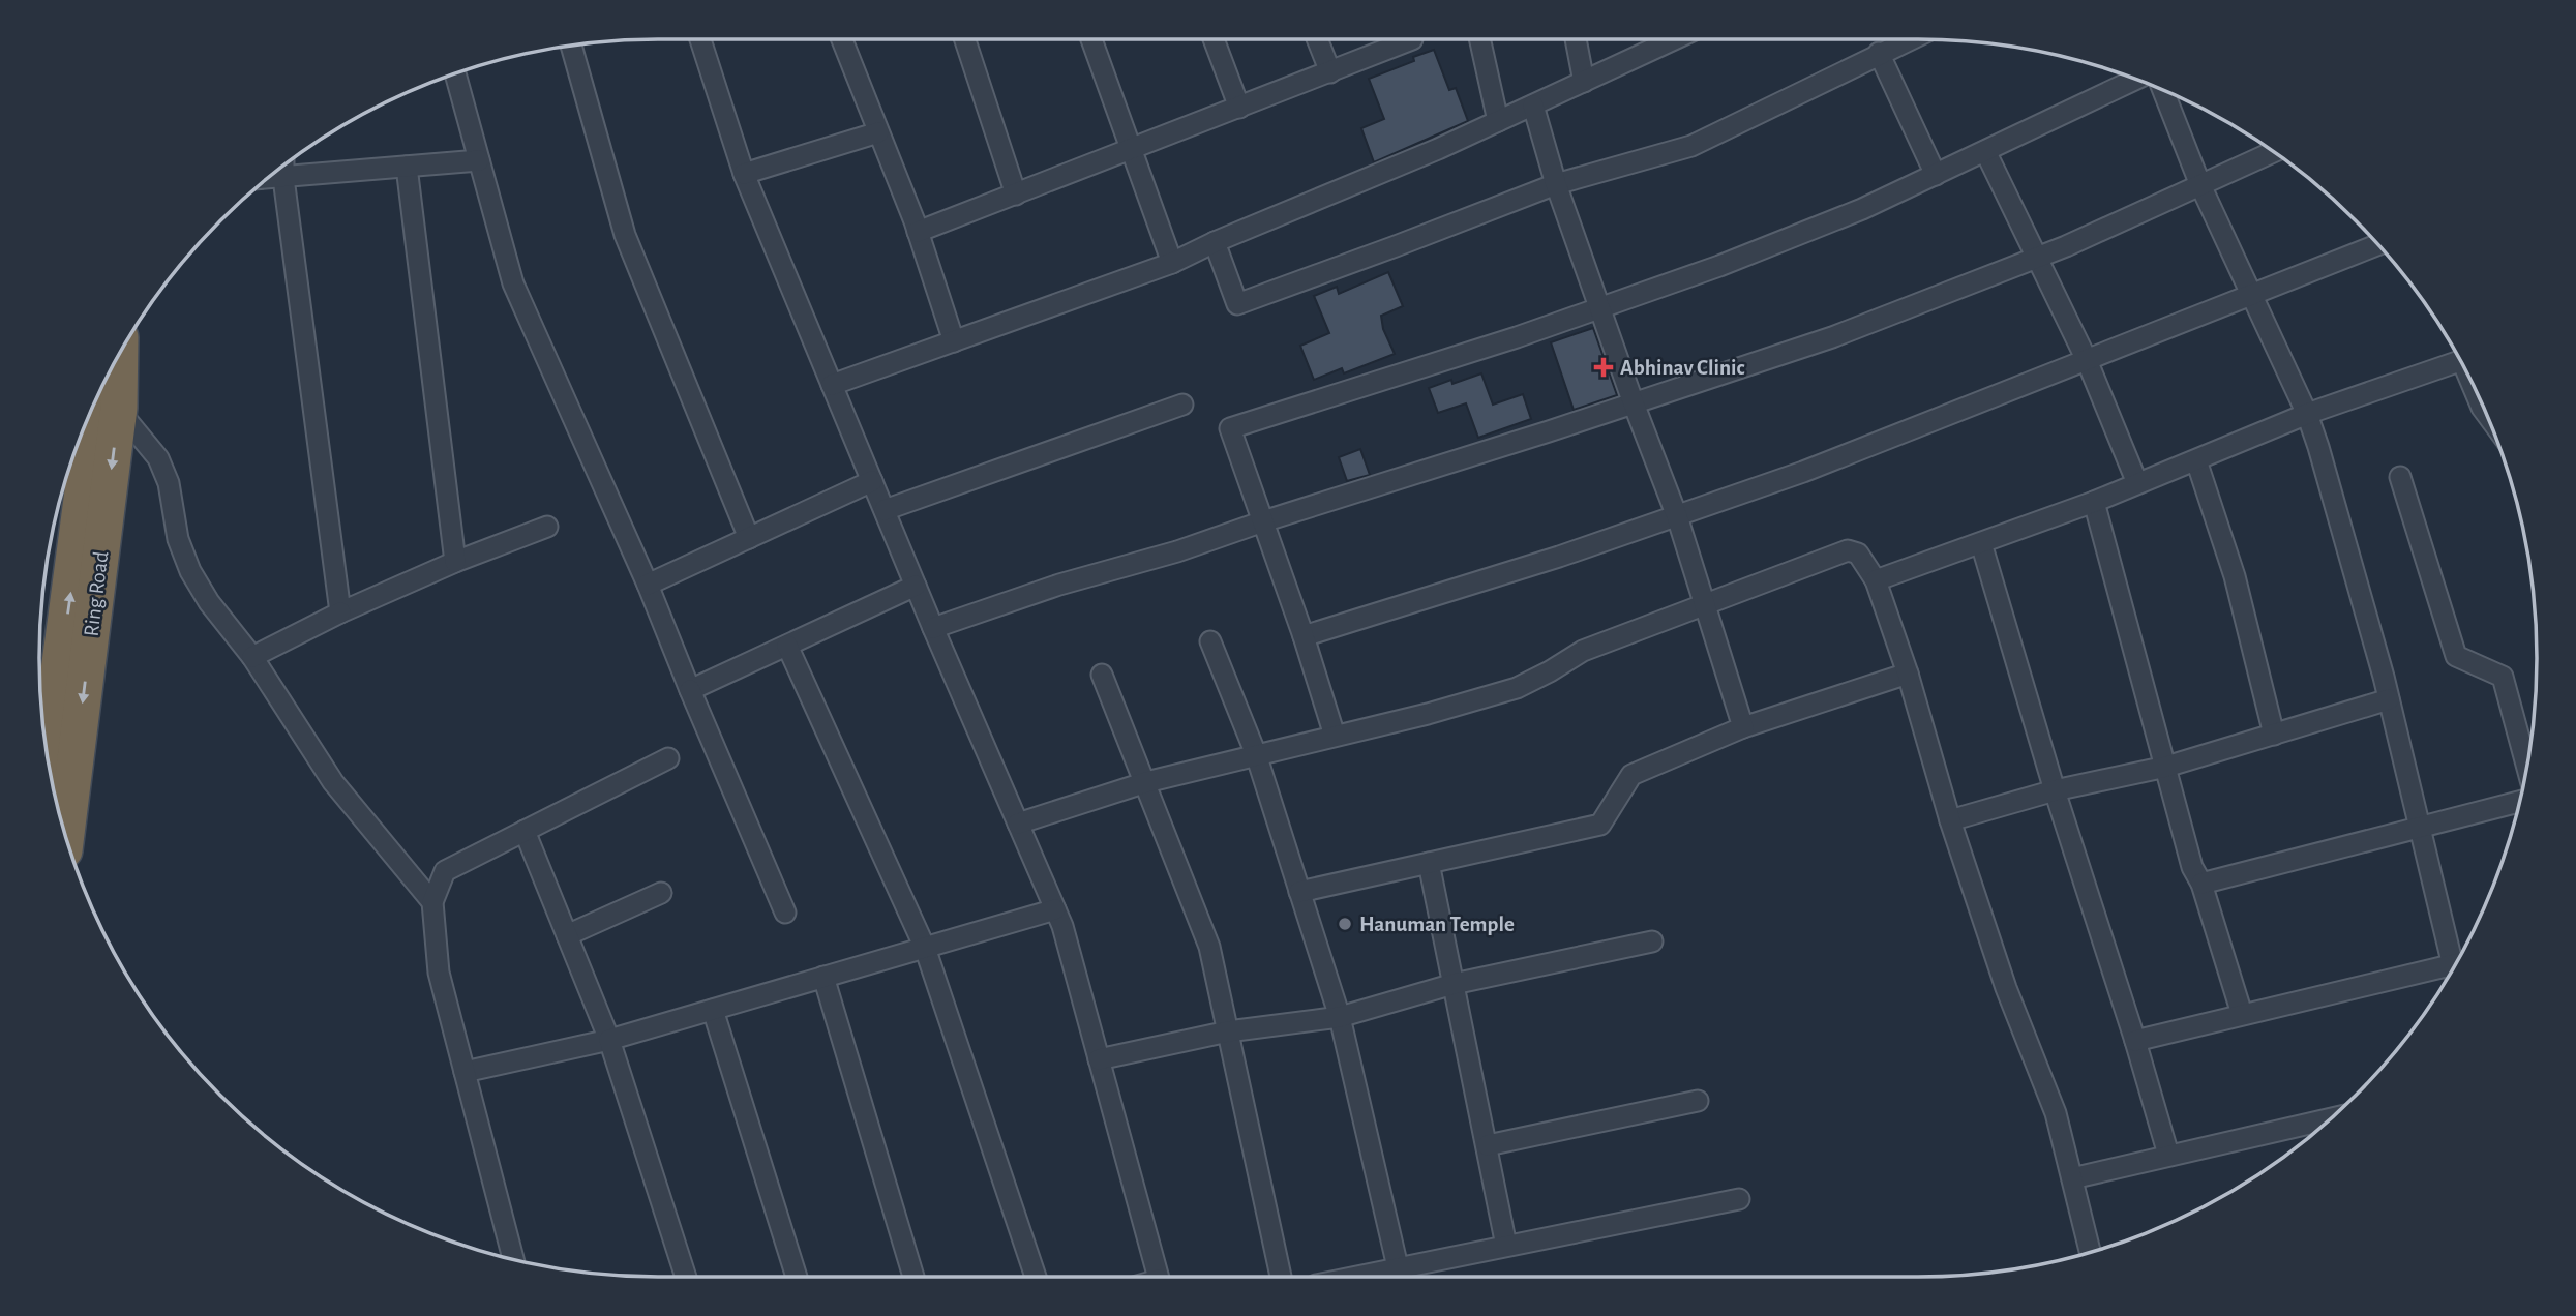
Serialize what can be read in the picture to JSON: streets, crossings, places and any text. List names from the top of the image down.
{
  "streets": {
    "highway": ["Ring Road"]
  },
  "places": {
    "health": ["Abhinav Clinic"],
    "other": ["Hanuman Temple"]
  }
}
